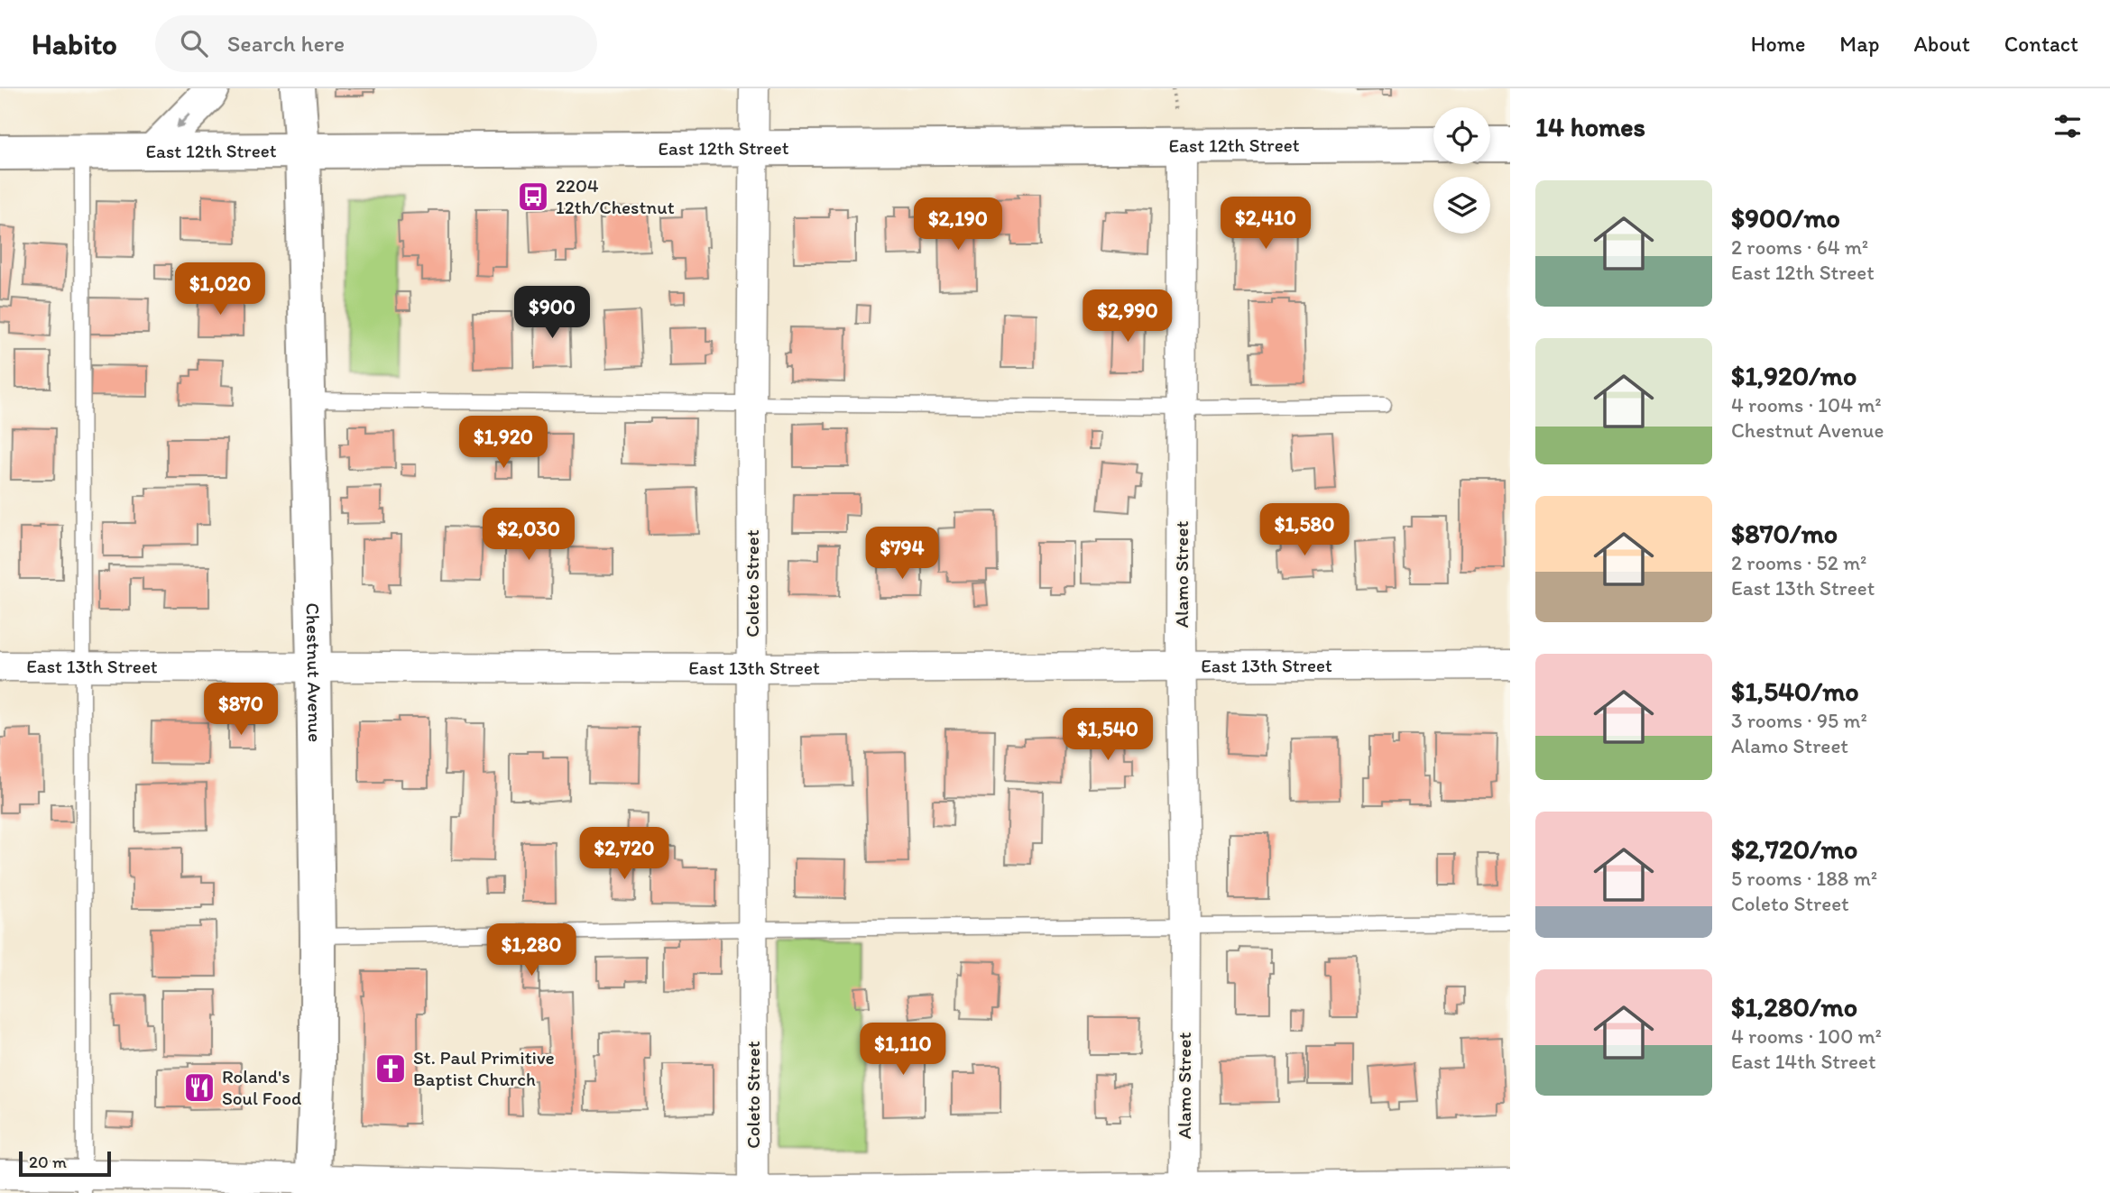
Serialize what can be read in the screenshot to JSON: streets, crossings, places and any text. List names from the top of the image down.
{
  "streets": {
    "street": [
      "East 12th Street",
      "Alamo Street",
      "Coleto Street",
      "East 13th Street",
      "Chestnut Avenue"
    ]
  },
  "crossings": [
    ["East 12th Street", "Alamo Street"],
    ["East 12th Street", "Coleto Street"],
    ["East 12th Street", "Chestnut Avenue"],
    ["Alamo Street", "East 13th Street"],
    ["Coleto Street", "East 13th Street"],
    ["East 13th Street", "Chestnut Avenue"]
  ],
  "places": {
    "bus stop": ["2204 12th/Chestnut"],
    "church": ["St. Paul Primitive Baptist Church"],
    "restaurant": ["Roland's Soul Food"]
  },
  "scale_bar": "20 m",
  "page": {
    "header": "Habito",
    "search": "Search here",
    "nav": [
      "Home",
      "Map",
      "About",
      "Contact"
    ],
    "heading": "14 homes",
    "list": [
      {
        "name": "$900/mo",
        "note": "2 rooms · 64 m² · East 12th Street"
      },
      {
        "name": "$1,920/mo",
        "note": "4 rooms · 104 m² · Chestnut Avenue"
      },
      {
        "name": "$870/mo",
        "note": "2 rooms · 52 m² · East 13th Street"
      },
      {
        "name": "$1,540/mo",
        "note": "3 rooms · 95 m² · Alamo Street"
      },
      {
        "name": "$2,720/mo",
        "note": "5 rooms · 188 m² · Coleto Street"
      },
      {
        "name": "$1,280/mo",
        "note": "4 rooms · 100 m² · East 14th Street"
      }
    ],
    "price": [
      "$2,410",
      "$2,190",
      "$1,020",
      "$900",
      "$2,990",
      "$1,920",
      "$1,580",
      "$2,030",
      "$794",
      "$870",
      "$1,540",
      "$2,720",
      "$1,280",
      "$1,110"
    ],
    "scale": "20 m"
  }
}
